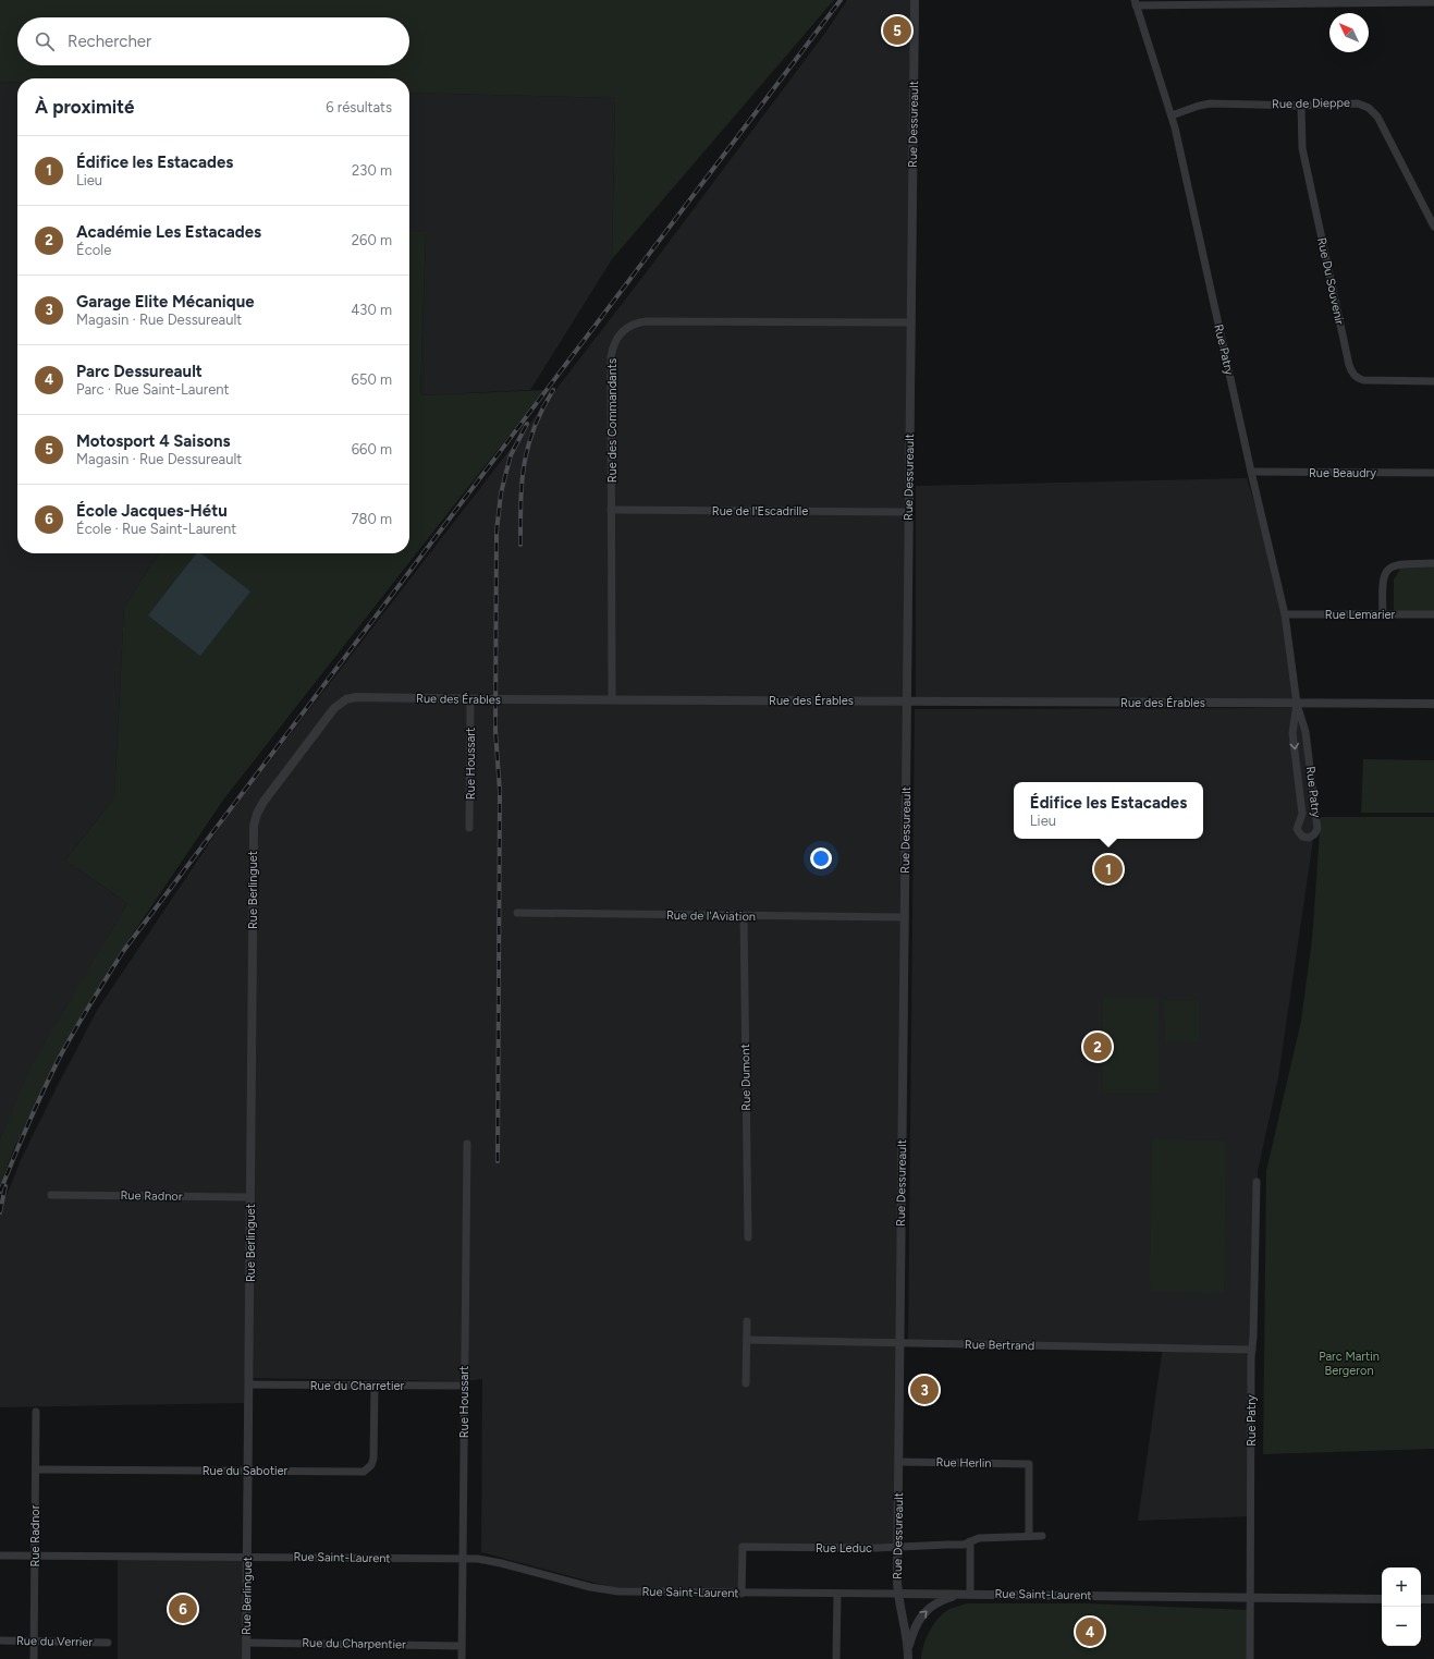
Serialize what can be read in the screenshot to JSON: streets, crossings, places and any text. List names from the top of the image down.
{
  "streets": {
    "street": [
      "Rue de Dieppe",
      "Rue Dessureault",
      "Rue Du Souvenir",
      "Rue Patry",
      "Rue des Commandants",
      "Rue Beaudry",
      "Rue de l'Escadrille",
      "Rue Lemarier",
      "Rue des Érables",
      "Rue Houssart",
      "Rue Berlinguet",
      "Rue de l'Aviation",
      "Rue Dumont",
      "Rue Radnor",
      "Rue Bertrand",
      "Rue du Charretier",
      "Rue Herlin",
      "Rue du Sabotier",
      "Rue Leduc",
      "Rue Saint-Laurent",
      "Rue du Verrier",
      "Rue du Charpentier"
    ]
  },
  "crossings": [
    ["Rue de Dieppe", "Rue Du Souvenir"],
    ["Rue de Dieppe", "Rue Patry"],
    ["Rue Dessureault", "Rue des Commandants"],
    ["Rue Dessureault", "Rue de l'Escadrille"],
    ["Rue Dessureault", "Rue des Érables"],
    ["Rue Dessureault", "Rue de l'Aviation"],
    ["Rue Dessureault", "Rue Bertrand"],
    ["Rue Dessureault", "Rue Herlin"],
    ["Rue Dessureault", "Rue Leduc"],
    ["Rue Dessureault", "Rue Saint-Laurent"],
    ["Rue Patry", "Rue Beaudry"],
    ["Rue Patry", "Rue Lemarier"],
    ["Rue Patry", "Rue des Érables"],
    ["Rue Patry", "Rue Bertrand"],
    ["Rue Patry", "Rue Saint-Laurent"],
    ["Rue des Commandants", "Rue de l'Escadrille"],
    ["Rue des Commandants", "Rue des Érables"],
    ["Rue des Érables", "Rue Houssart"],
    ["Rue des Érables", "Rue Berlinguet"],
    ["Rue Houssart", "Rue du Charretier"],
    ["Rue Houssart", "Rue Saint-Laurent"],
    ["Rue Houssart", "Rue du Charpentier"],
    ["Rue Berlinguet", "Rue Radnor"],
    ["Rue Berlinguet", "Rue du Charretier"],
    ["Rue Berlinguet", "Rue du Sabotier"],
    ["Rue Berlinguet", "Rue Saint-Laurent"],
    ["Rue Berlinguet", "Rue du Charpentier"],
    ["Rue de l'Aviation", "Rue Dumont"],
    ["Rue Radnor", "Rue du Sabotier"],
    ["Rue Radnor", "Rue Saint-Laurent"],
    ["Rue Radnor", "Rue du Verrier"],
    ["Rue du Charretier", "Rue du Sabotier"],
    ["Rue Herlin", "Rue Leduc"],
    ["Rue Leduc", "Rue Saint-Laurent"]
  ],
  "parks": ["Parc Martin Bergeron"],
  "north": "top left",
  "page": {
    "pins": [
      "5",
      "1",
      "2",
      "3",
      "6",
      "4"
    ],
    "search": "Rechercher",
    "heading": ["À proximité", "6 résultats"],
    "list": [
      {
        "mark": "1",
        "name": "Édifice les Estacades",
        "note": "Lieu",
        "value": "230 m"
      },
      {
        "mark": "2",
        "name": "Académie Les Estacades",
        "note": "École",
        "value": "260 m"
      },
      {
        "mark": "3",
        "name": "Garage Elite Mécanique",
        "note": "Magasin · Rue Dessureault",
        "value": "430 m"
      },
      {
        "mark": "4",
        "name": "Parc Dessureault",
        "note": "Parc · Rue Saint-Laurent",
        "value": "650 m"
      },
      {
        "mark": "5",
        "name": "Motosport 4 Saisons",
        "note": "Magasin · Rue Dessureault",
        "value": "660 m"
      },
      {
        "mark": "6",
        "name": "École Jacques-Hétu",
        "note": "École · Rue Saint-Laurent",
        "value": "780 m"
      }
    ],
    "popup": ["Édifice les Estacades", "Lieu"],
    "map_buttons": ["+", "−"]
  }
}
